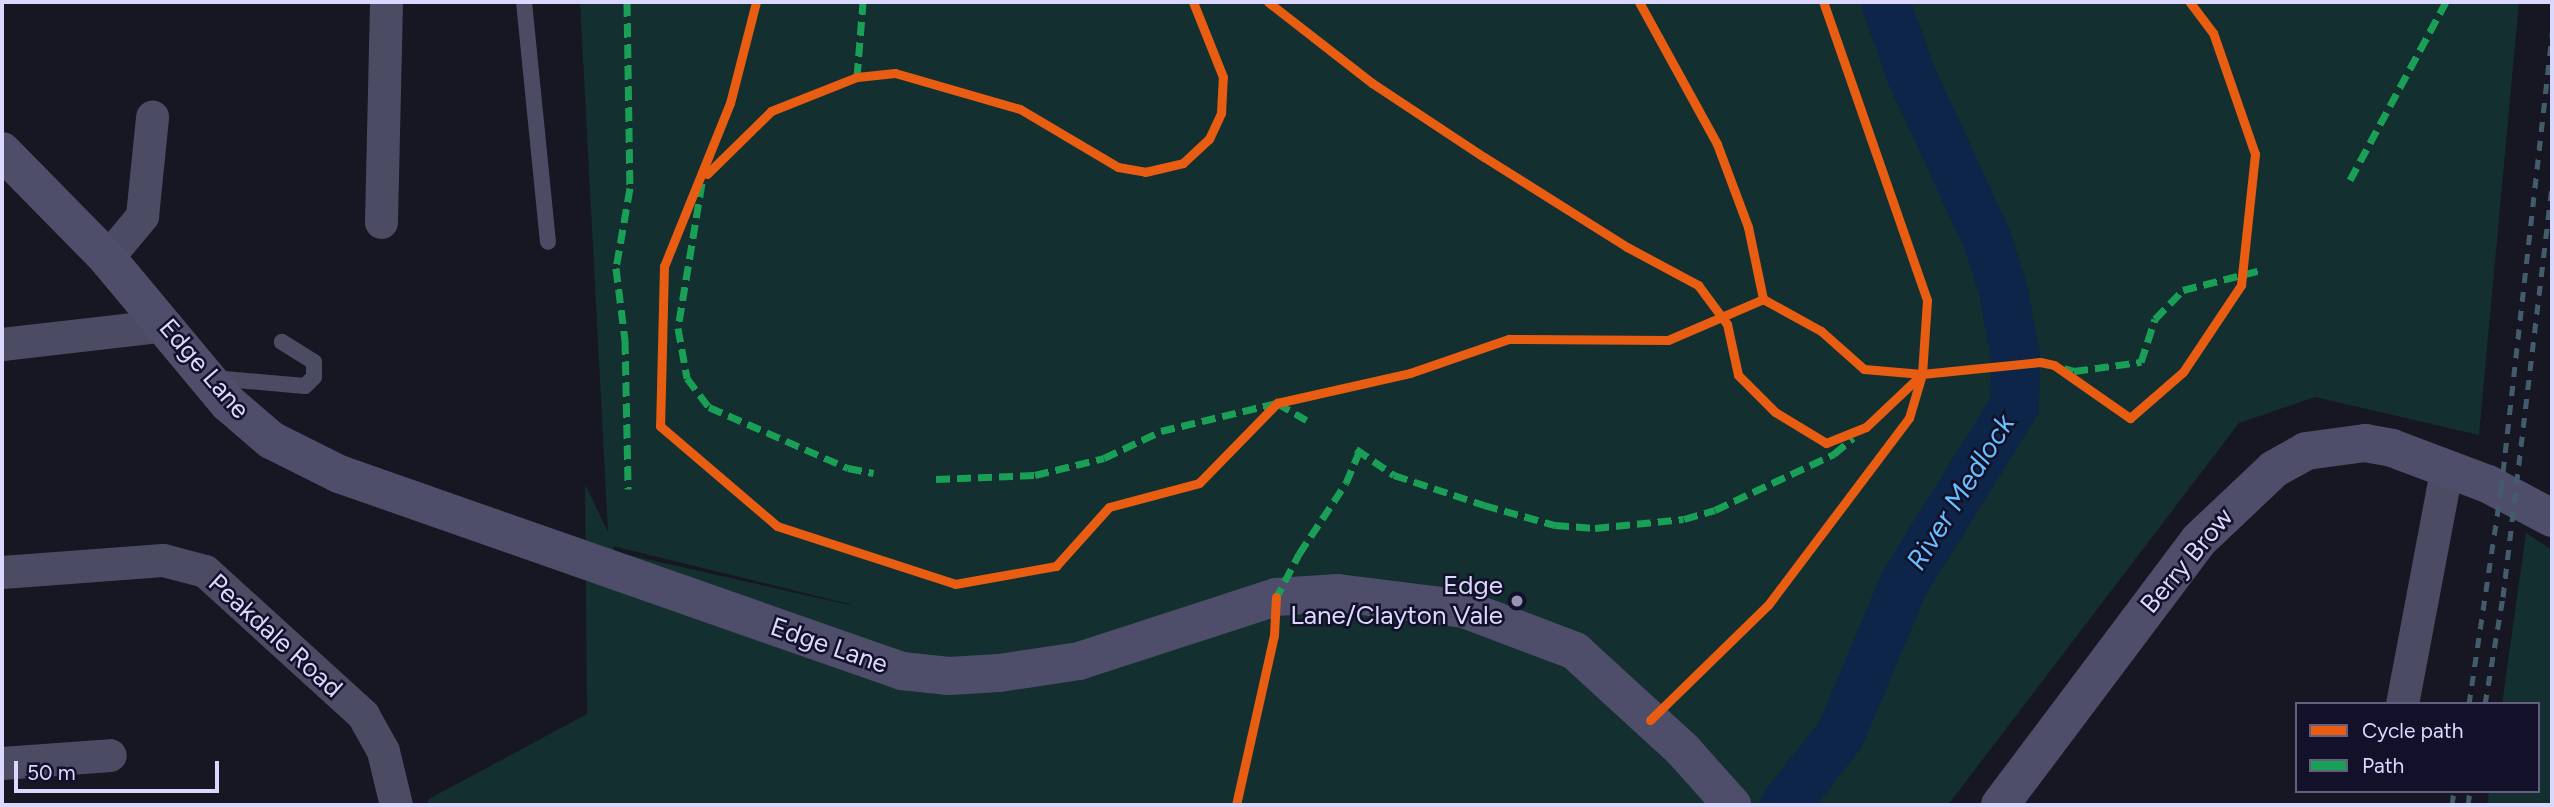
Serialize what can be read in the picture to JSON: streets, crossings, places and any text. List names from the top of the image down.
{
  "streets": {
    "street": ["Edge Lane", "Berry Brow", "Peakdale Road"]
  },
  "water": ["River Medlock"],
  "places": ["Edge Lane/Clayton Vale"],
  "legend": ["Cycle path", "Path"],
  "scale_bar": "50 m"
}
